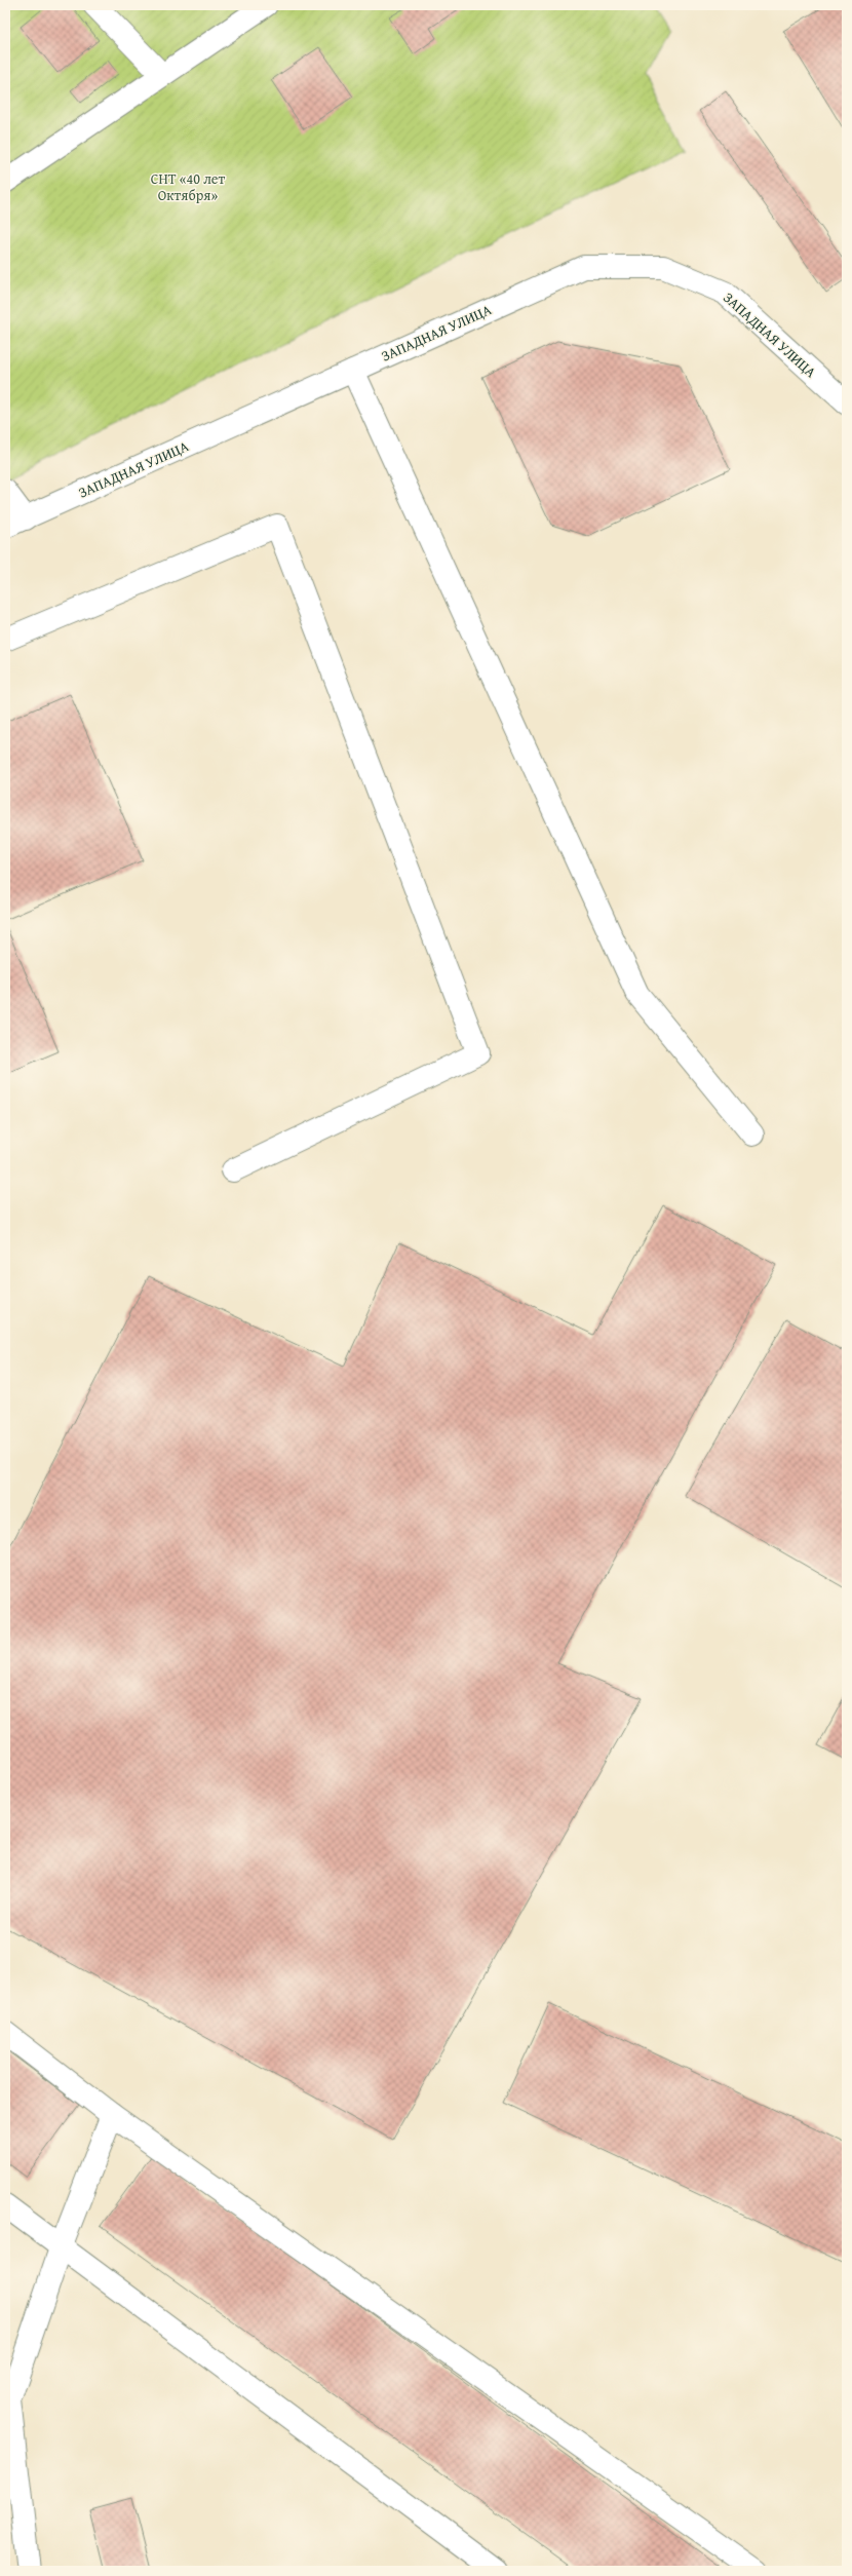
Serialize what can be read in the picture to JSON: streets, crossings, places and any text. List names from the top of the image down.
{
  "streets": {
    "street": ["ЗАПАДНАЯ УЛИЦА"]
  },
  "parks": ["СНТ «40 лет Октября»"]
}
